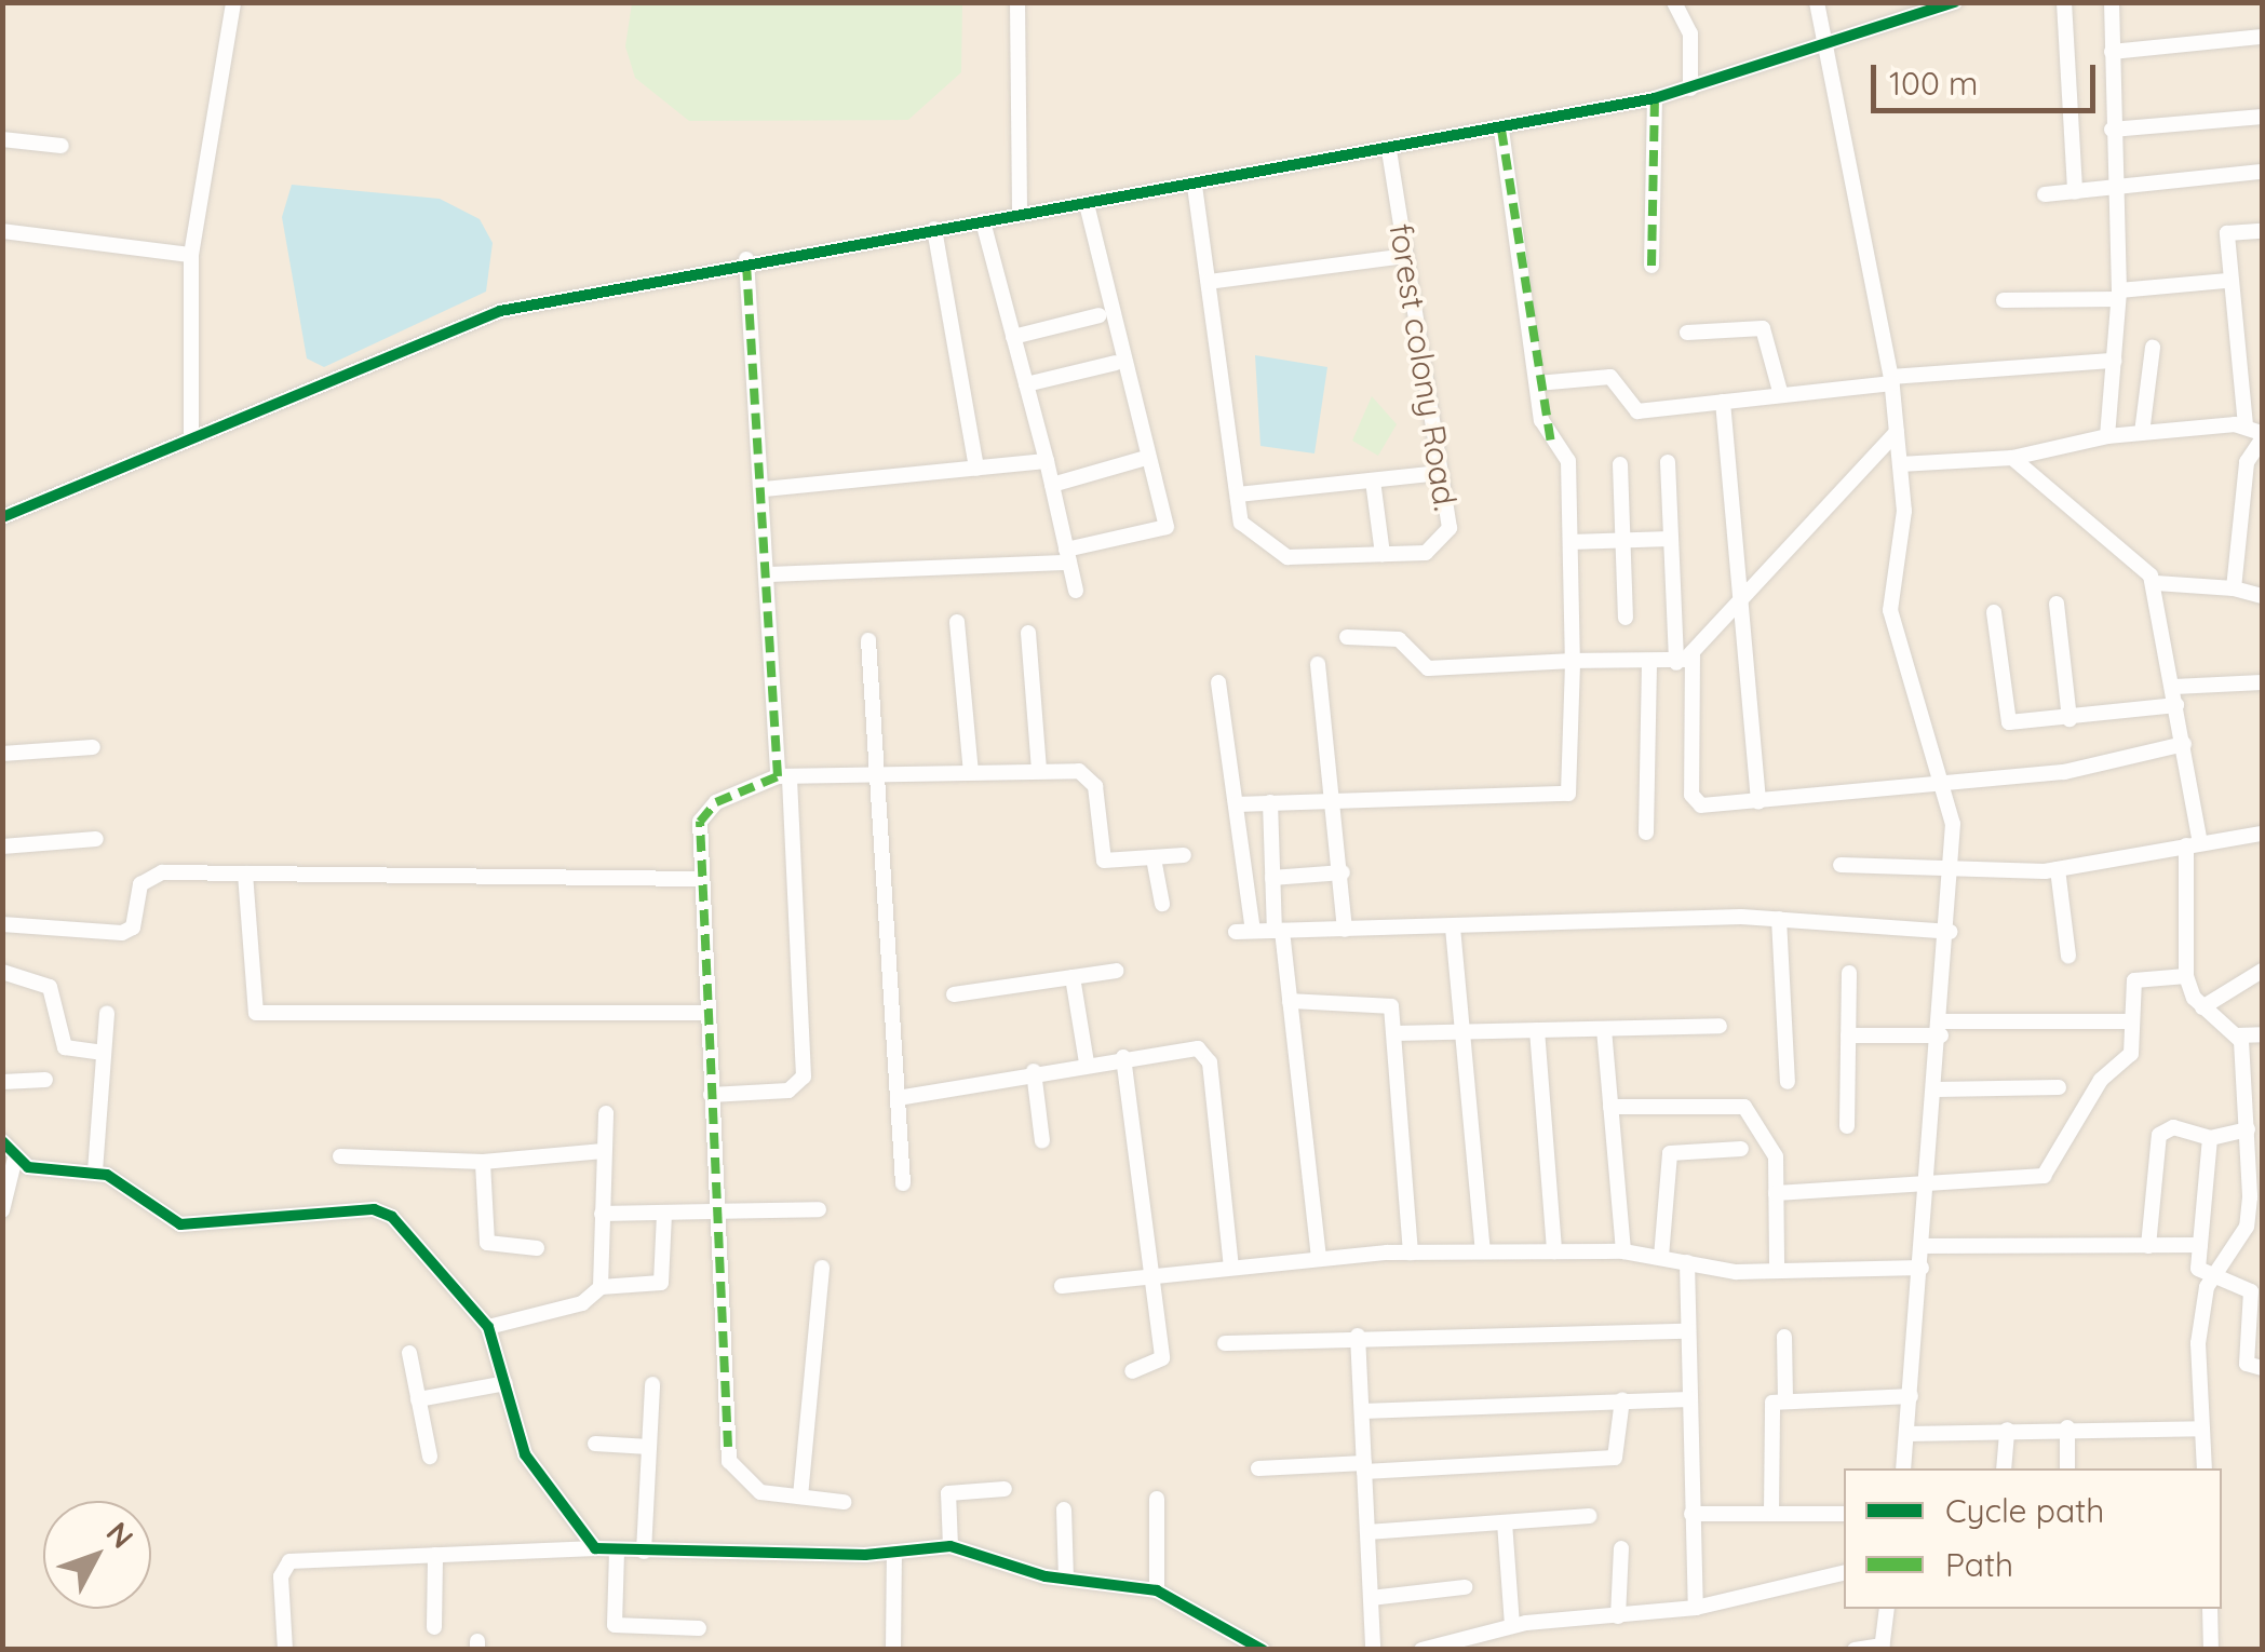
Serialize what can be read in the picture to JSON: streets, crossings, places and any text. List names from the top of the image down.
{
  "streets": {
    "street": ["forest colony Road."]
  },
  "legend": ["Cycle path", "Path"],
  "scale_bar": "100 m",
  "north": "top right"
}
